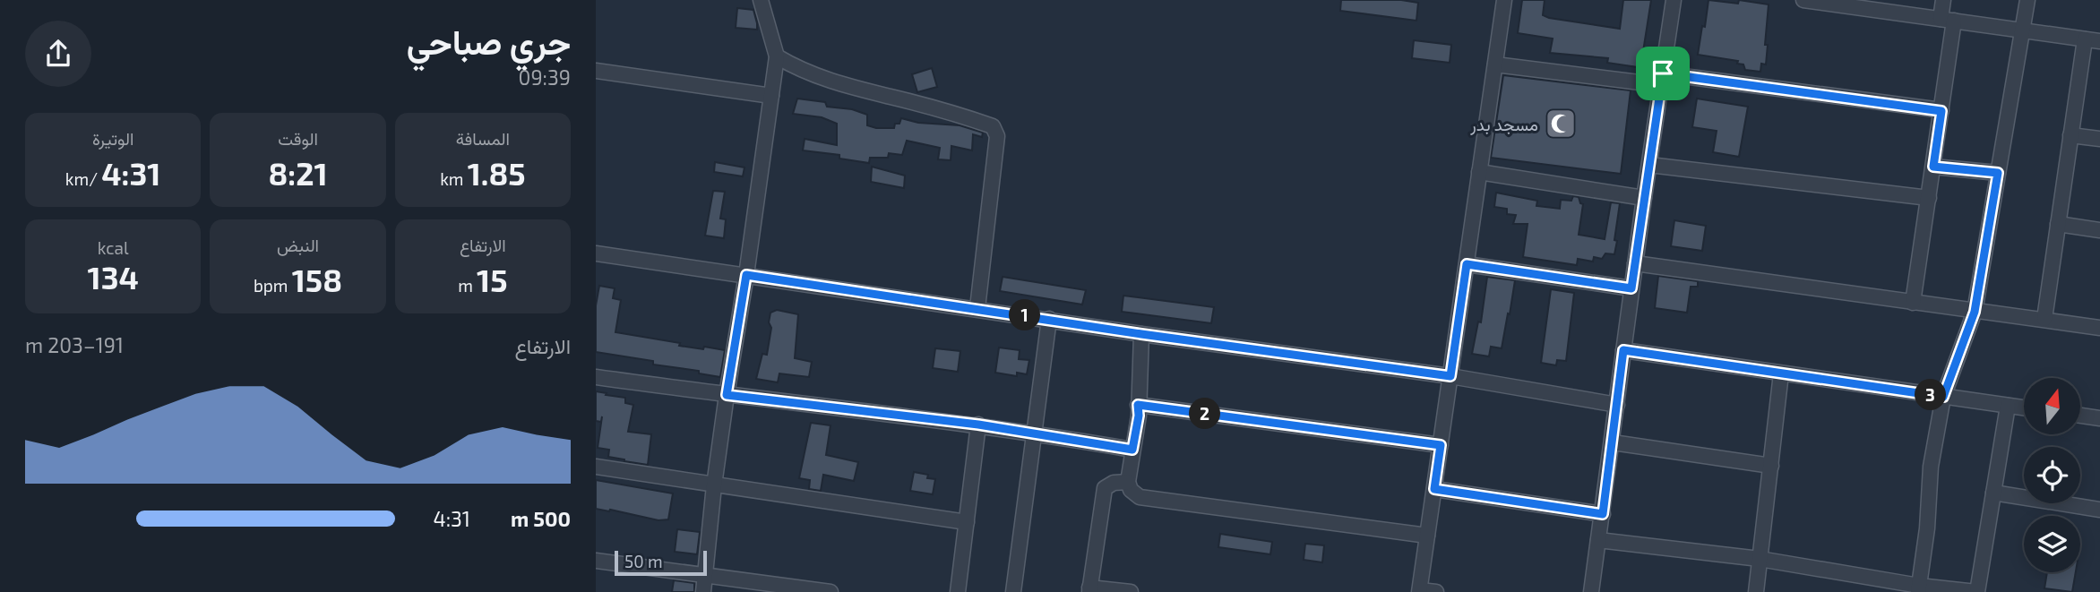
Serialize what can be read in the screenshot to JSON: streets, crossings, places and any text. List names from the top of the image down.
{
  "places": {
    "mosque": ["مسجد بدر"]
  },
  "scale_bar": "50 m",
  "north": "top",
  "page": {
    "heading": ["جري صباحي", "09:39"],
    "stats": [
      ["المسافة", "1.85 km"],
      ["الوقت", "8:21"],
      ["الوتيرة", "4:31 /km"],
      ["الارتفاع", "15 m"],
      ["النبض", "158 bpm"],
      ["kcal", "134"]
    ],
    "pins": ["1", "3", "2"],
    "chart": ["الارتفاع", "191–203 m"],
    "list": [
      {
        "name": "500 m",
        "note": "4:31"
      }
    ],
    "scale": "50 m"
  }
}
